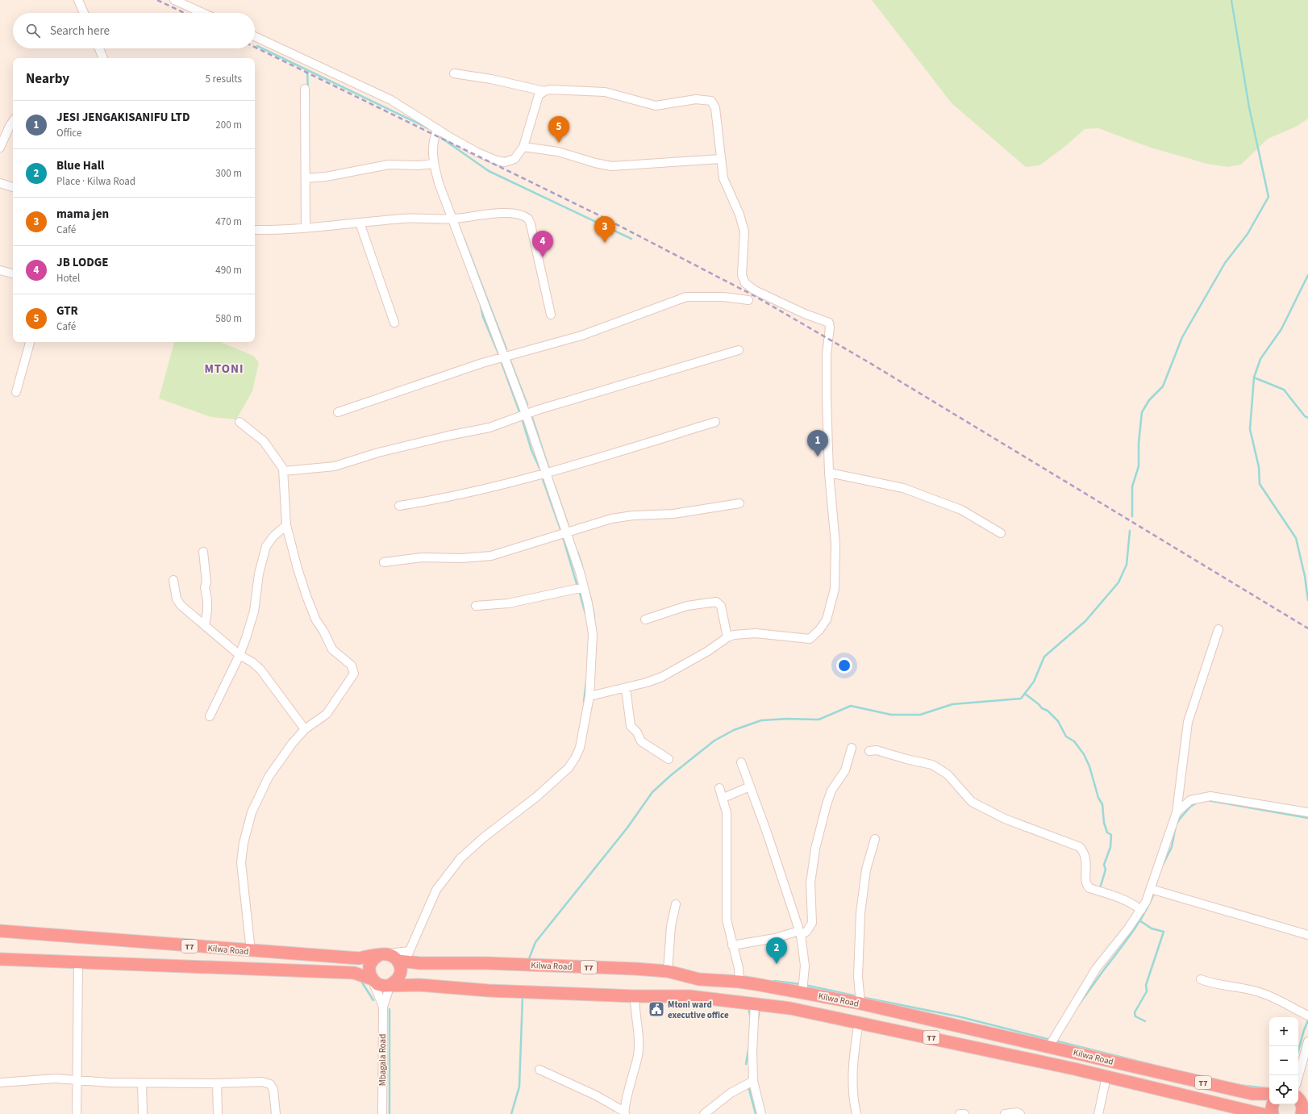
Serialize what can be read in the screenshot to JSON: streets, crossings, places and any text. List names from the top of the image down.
{
  "streets": {
    "highway": ["T7", "Kilwa Road"],
    "street": ["Mbagala Road"]
  },
  "crossings": [
    ["T7", "Kilwa Road"],
    ["T7", "Mbagala Road"],
    ["Kilwa Road", "Mbagala Road"]
  ],
  "districts": ["MTONI"],
  "places": {
    "public building": ["Mtoni ward executive office"]
  },
  "page": {
    "search": "Search here",
    "heading": ["Nearby", "5 results"],
    "list": [
      {
        "mark": "1",
        "name": "JESI JENGAKISANIFU LTD",
        "note": "Office",
        "value": "200 m"
      },
      {
        "mark": "2",
        "name": "Blue Hall",
        "note": "Place · Kilwa Road",
        "value": "300 m"
      },
      {
        "mark": "3",
        "name": "mama jen",
        "note": "Café",
        "value": "470 m"
      },
      {
        "mark": "4",
        "name": "JB LODGE",
        "note": "Hotel",
        "value": "490 m"
      },
      {
        "mark": "5",
        "name": "GTR",
        "note": "Café",
        "value": "580 m"
      }
    ],
    "pins": [
      "5",
      "3",
      "4",
      "1",
      "2"
    ],
    "map_buttons": ["+", "−"]
  }
}
